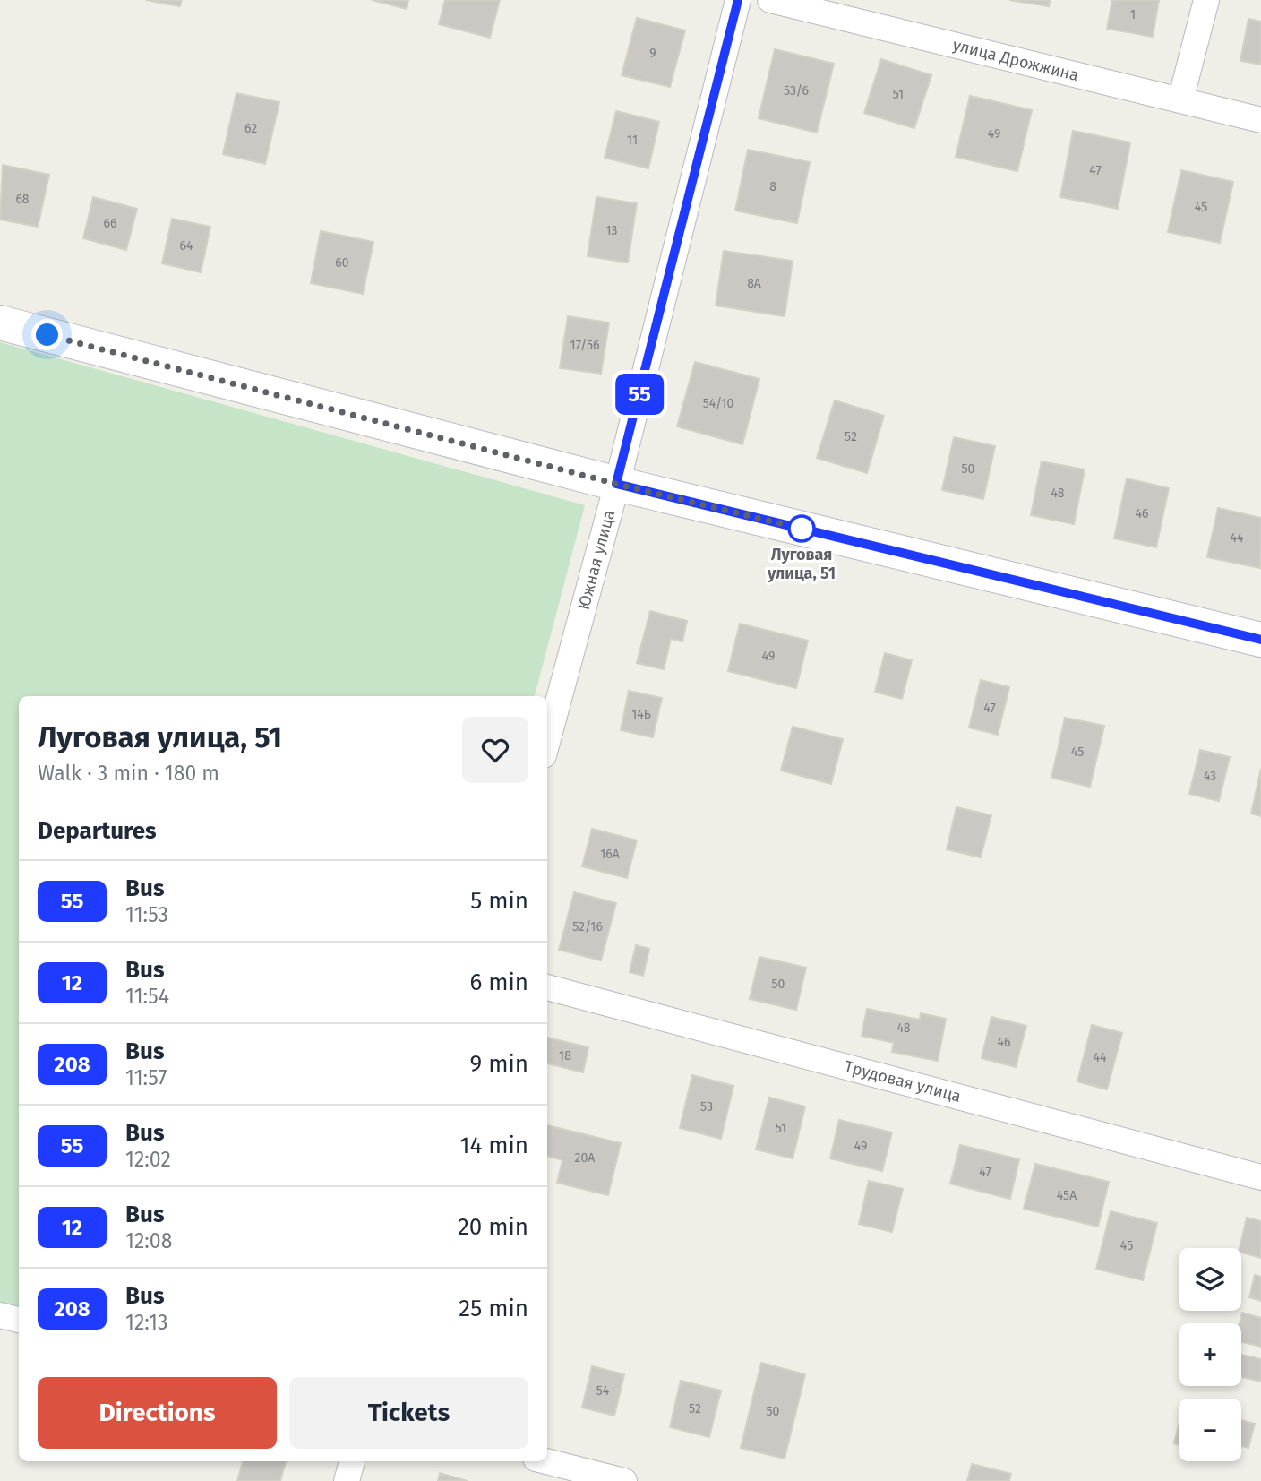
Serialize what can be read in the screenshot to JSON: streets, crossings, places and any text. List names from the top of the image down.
{
  "streets": {
    "street": ["улица Дрожжина", "Южная улица", "Трудовая улица"]
  },
  "places": ["Луговая улица, 51"],
  "lines": ["bus line 55"],
  "house_numbers": [
    "1",
    "9",
    "53/6",
    "51",
    "62",
    "49",
    "11",
    "47",
    "8",
    "68",
    "45",
    "66",
    "13",
    "64",
    "60",
    "8А",
    "17/56",
    "54/10",
    "52",
    "50",
    "48",
    "46",
    "44",
    "49",
    "47",
    "14Б",
    "45",
    "43",
    "16А",
    "52/16",
    "50",
    "48",
    "46",
    "18",
    "44",
    "53",
    "51",
    "49",
    "20А",
    "47",
    "45А",
    "45",
    "54",
    "52",
    "50"
  ],
  "page": {
    "on_map": "55",
    "heading": [
      ["Луговая улица, 51", "Walk · 3 min · 180 m"],
      "Departures"
    ],
    "list": [
      {
        "mark": "55",
        "name": "Bus",
        "note": "11:53",
        "value": "5 min"
      },
      {
        "mark": "12",
        "name": "Bus",
        "note": "11:54",
        "value": "6 min"
      },
      {
        "mark": "208",
        "name": "Bus",
        "note": "11:57",
        "value": "9 min"
      },
      {
        "mark": "55",
        "name": "Bus",
        "note": "12:02",
        "value": "14 min"
      },
      {
        "mark": "12",
        "name": "Bus",
        "note": "12:08",
        "value": "20 min"
      },
      {
        "mark": "208",
        "name": "Bus",
        "note": "12:13",
        "value": "25 min"
      }
    ],
    "map_buttons": ["+", "−"],
    "buttons": ["Directions", "Tickets"]
  }
}
